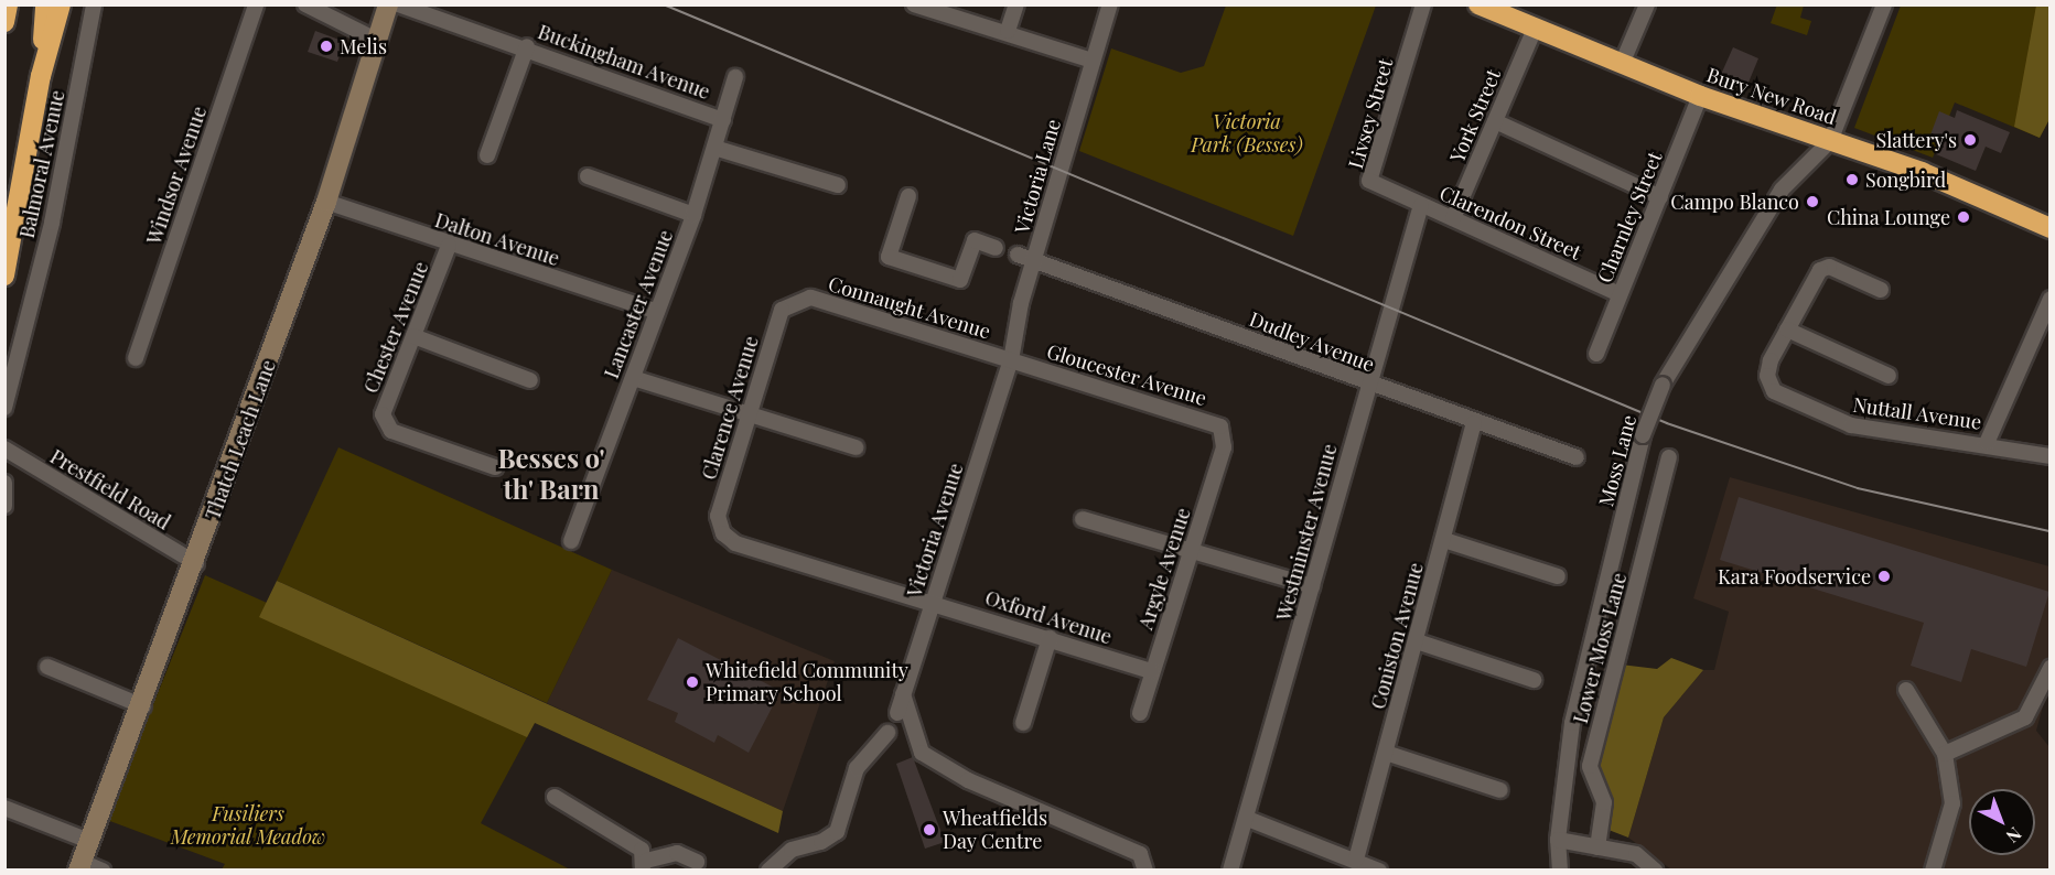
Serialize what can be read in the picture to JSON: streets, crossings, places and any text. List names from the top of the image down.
{
  "streets": {
    "highway": ["Bury New Road"],
    "street": [
      "Buckingham Avenue",
      "Livsey Street",
      "York Street",
      "Balmoral Avenue",
      "Windsor Avenue",
      "Victoria Lane",
      "Charnley Street",
      "Clarendon Street",
      "Dalton Avenue",
      "Lancaster Avenue",
      "Connaught Avenue",
      "Chester Avenue",
      "Dudley Avenue",
      "Gloucester Avenue",
      "Clarence Avenue",
      "Nuttall Avenue",
      "Thatch Leach Lane",
      "Moss Lane",
      "Prestfield Road",
      "Victoria Avenue",
      "Westminster Avenue",
      "Argyle Avenue",
      "Oxford Avenue",
      "Coniston Avenue",
      "Lower Moss Lane"
    ]
  },
  "crossings": [
    ["Buckingham Avenue", "Lancaster Avenue"],
    ["Bury New Road", "York Street"],
    ["Bury New Road", "Charnley Street"],
    ["Bury New Road", "Moss Lane"],
    ["Livsey Street", "Clarendon Street"],
    ["Livsey Street", "Westminster Avenue"],
    ["York Street", "Clarendon Street"],
    ["Victoria Lane", "Connaught Avenue"],
    ["Victoria Lane", "Dudley Avenue"],
    ["Victoria Lane", "Gloucester Avenue"],
    ["Victoria Lane", "Victoria Avenue"],
    ["Charnley Street", "Clarendon Street"],
    ["Clarendon Street", "Westminster Avenue"],
    ["Dalton Avenue", "Lancaster Avenue"],
    ["Dalton Avenue", "Chester Avenue"],
    ["Dalton Avenue", "Thatch Leach Lane"],
    ["Connaught Avenue", "Gloucester Avenue"],
    ["Connaught Avenue", "Clarence Avenue"],
    ["Connaught Avenue", "Victoria Avenue"],
    ["Dudley Avenue", "Westminster Avenue"],
    ["Dudley Avenue", "Coniston Avenue"],
    ["Gloucester Avenue", "Victoria Avenue"],
    ["Gloucester Avenue", "Argyle Avenue"],
    ["Clarence Avenue", "Oxford Avenue"],
    ["Thatch Leach Lane", "Prestfield Road"],
    ["Victoria Avenue", "Oxford Avenue"],
    ["Argyle Avenue", "Oxford Avenue"]
  ],
  "districts": ["Besses o' th' Barn"],
  "parks": ["Victoria Park (Besses)", "Fusiliers Memorial Meadow"],
  "places": [
    "Melis",
    "Slattery's",
    "Songbird",
    "Campo Blanco",
    "China Lounge",
    "Kara Foodservice",
    "Whitefield Community Primary School",
    "Wheatfields Day Centre"
  ],
  "north": "bottom right"
}
